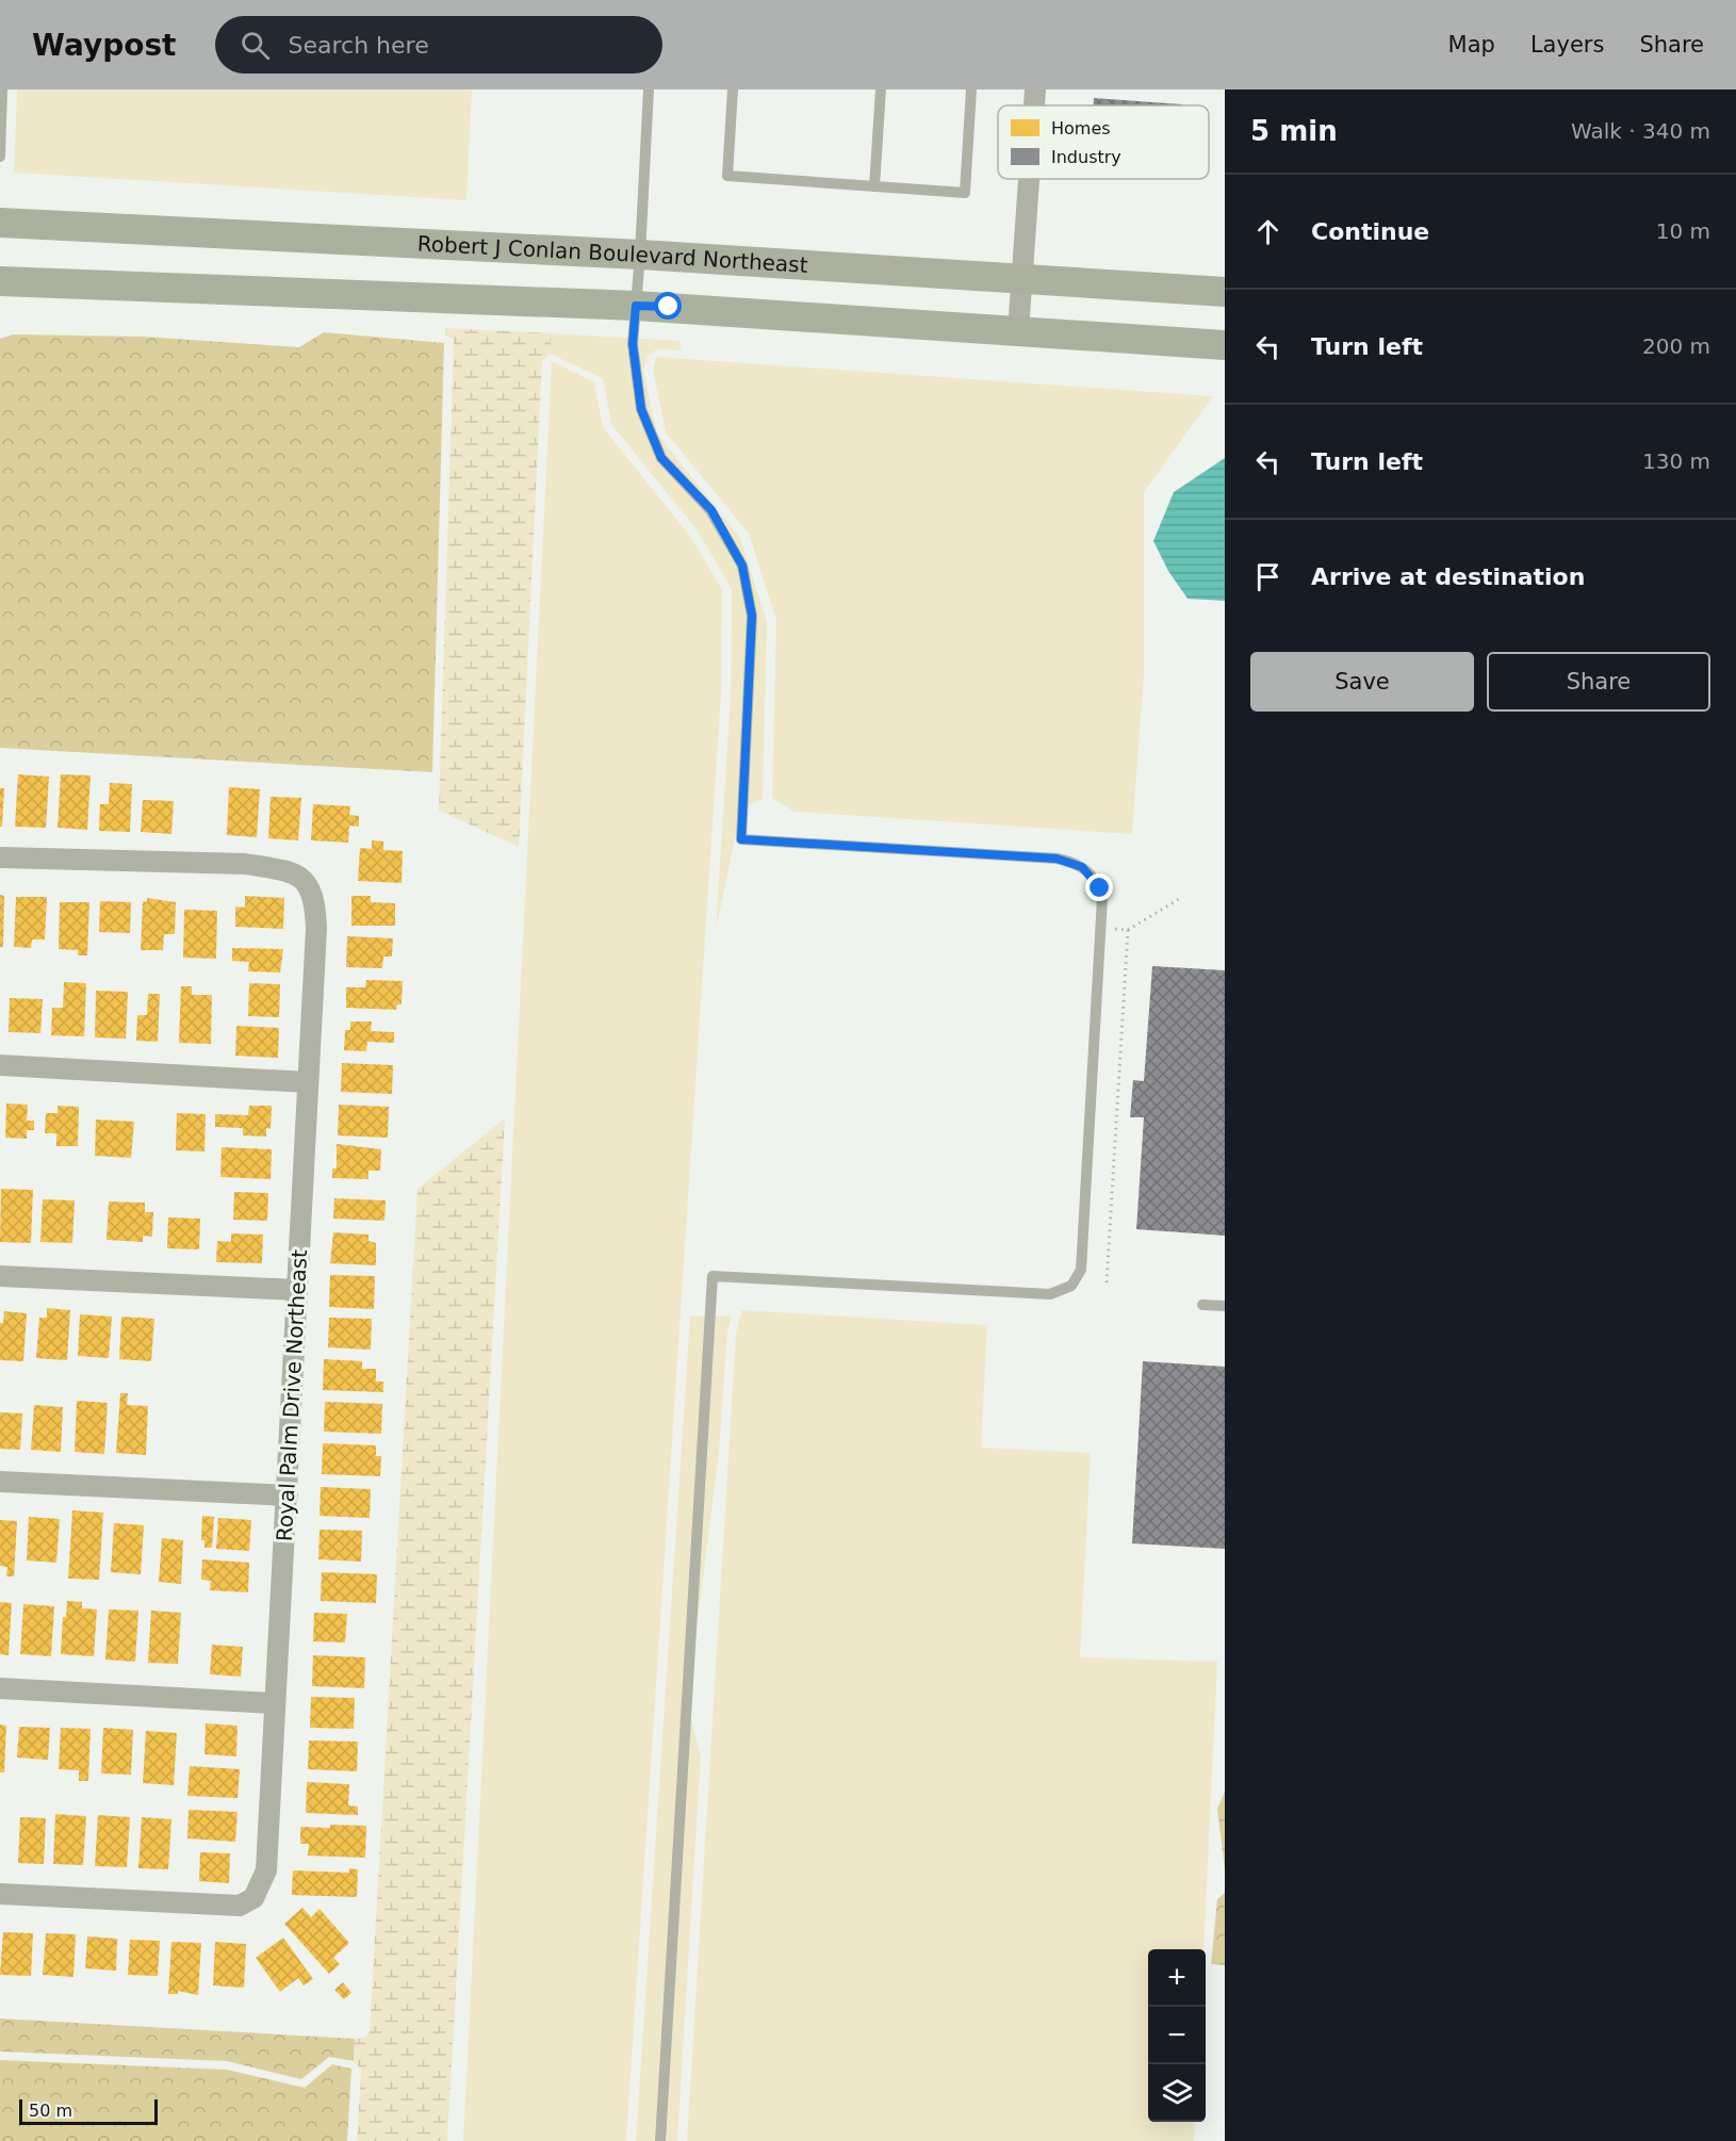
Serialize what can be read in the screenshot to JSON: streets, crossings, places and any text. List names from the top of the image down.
{
  "streets": {
    "main road": ["Robert J Conlan Boulevard Northeast"],
    "street": ["Royal Palm Drive Northeast"]
  },
  "legend": ["Homes", "Industry"],
  "scale_bar": "50 m",
  "page": {
    "header": "Waypost",
    "search": "Search here",
    "nav": ["Map", "Layers", "Share"],
    "heading": ["5 min", "Walk · 340 m"],
    "list": [
      ["Continue", "10 m"],
      ["Turn left", "200 m"],
      ["Turn left", "130 m"],
      "Arrive at destination"
    ],
    "buttons": ["Save", "Share"],
    "map_buttons": ["+", "−"],
    "scale": "50 m"
  }
}
